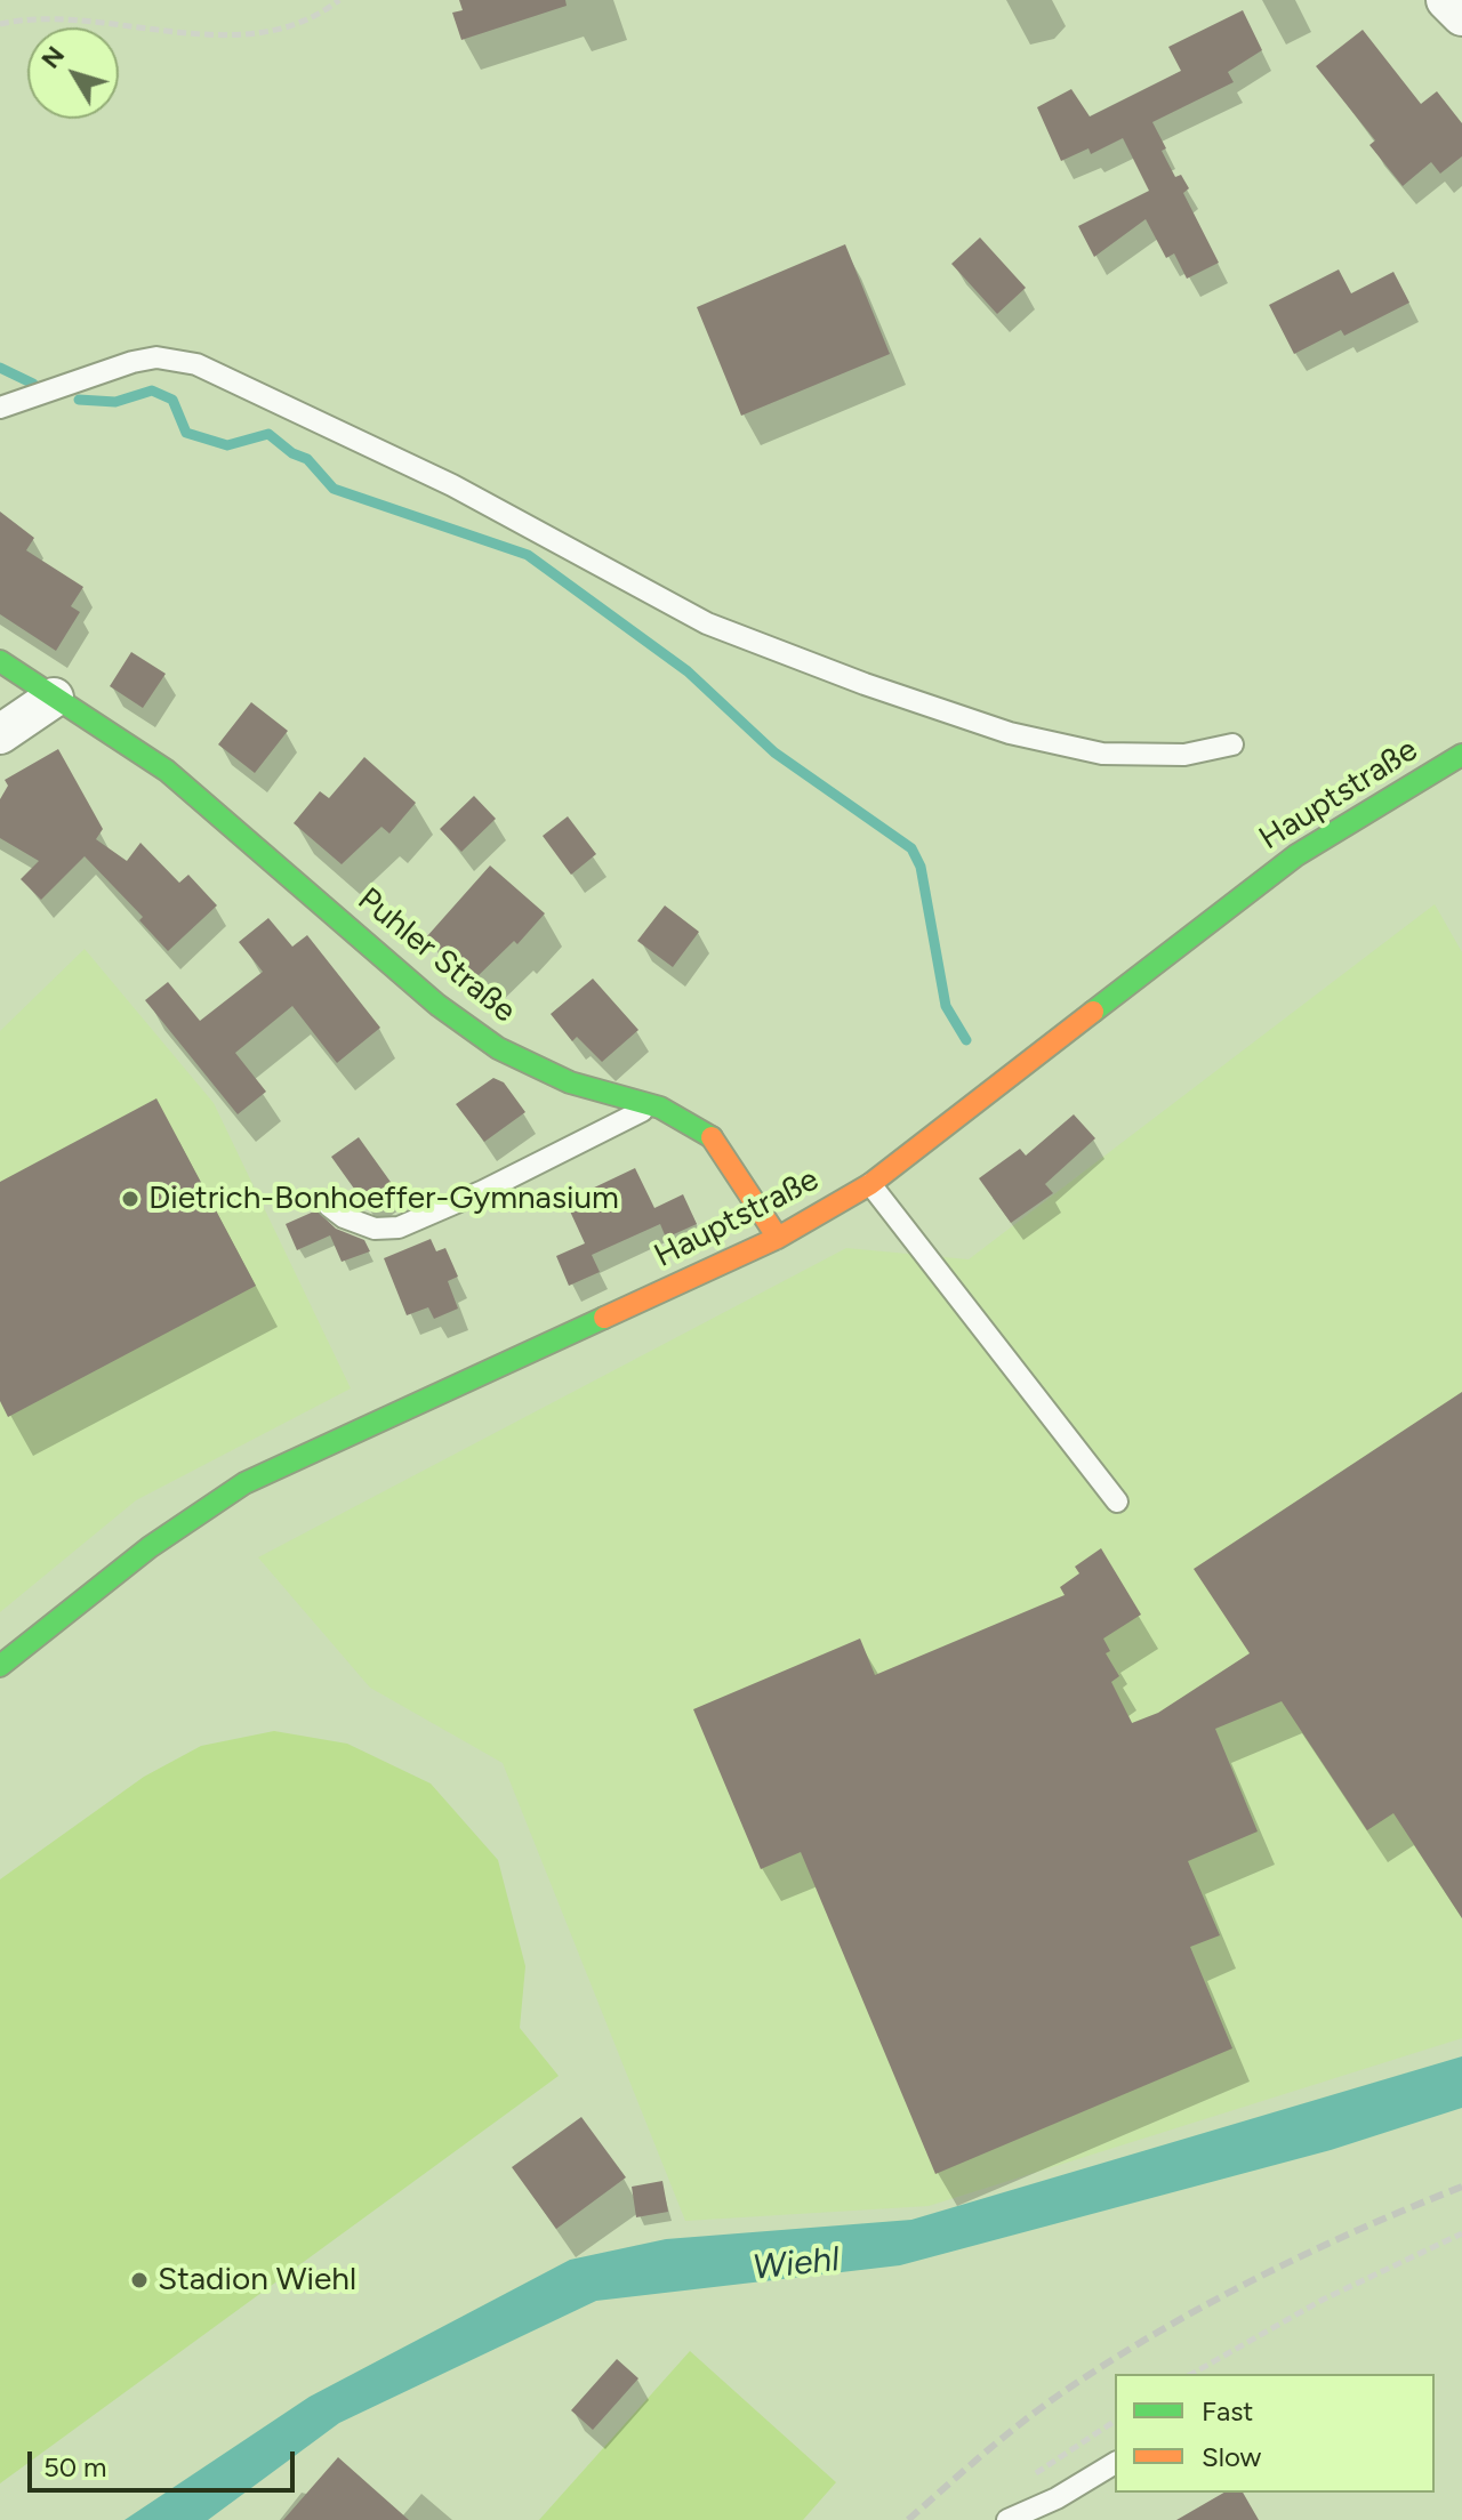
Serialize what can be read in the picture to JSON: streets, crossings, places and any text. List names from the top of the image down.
{
  "streets": {
    "street": ["Hauptstraße", "Puhler Straße"]
  },
  "crossings": [
    ["Hauptstraße", "Puhler Straße"]
  ],
  "water": ["Wiehl"],
  "places": ["Dietrich-Bonhoeffer-Gymnasium", "Stadion Wiehl"],
  "legend": ["Fast", "Slow"],
  "scale_bar": "50 m",
  "north": "top left"
}
